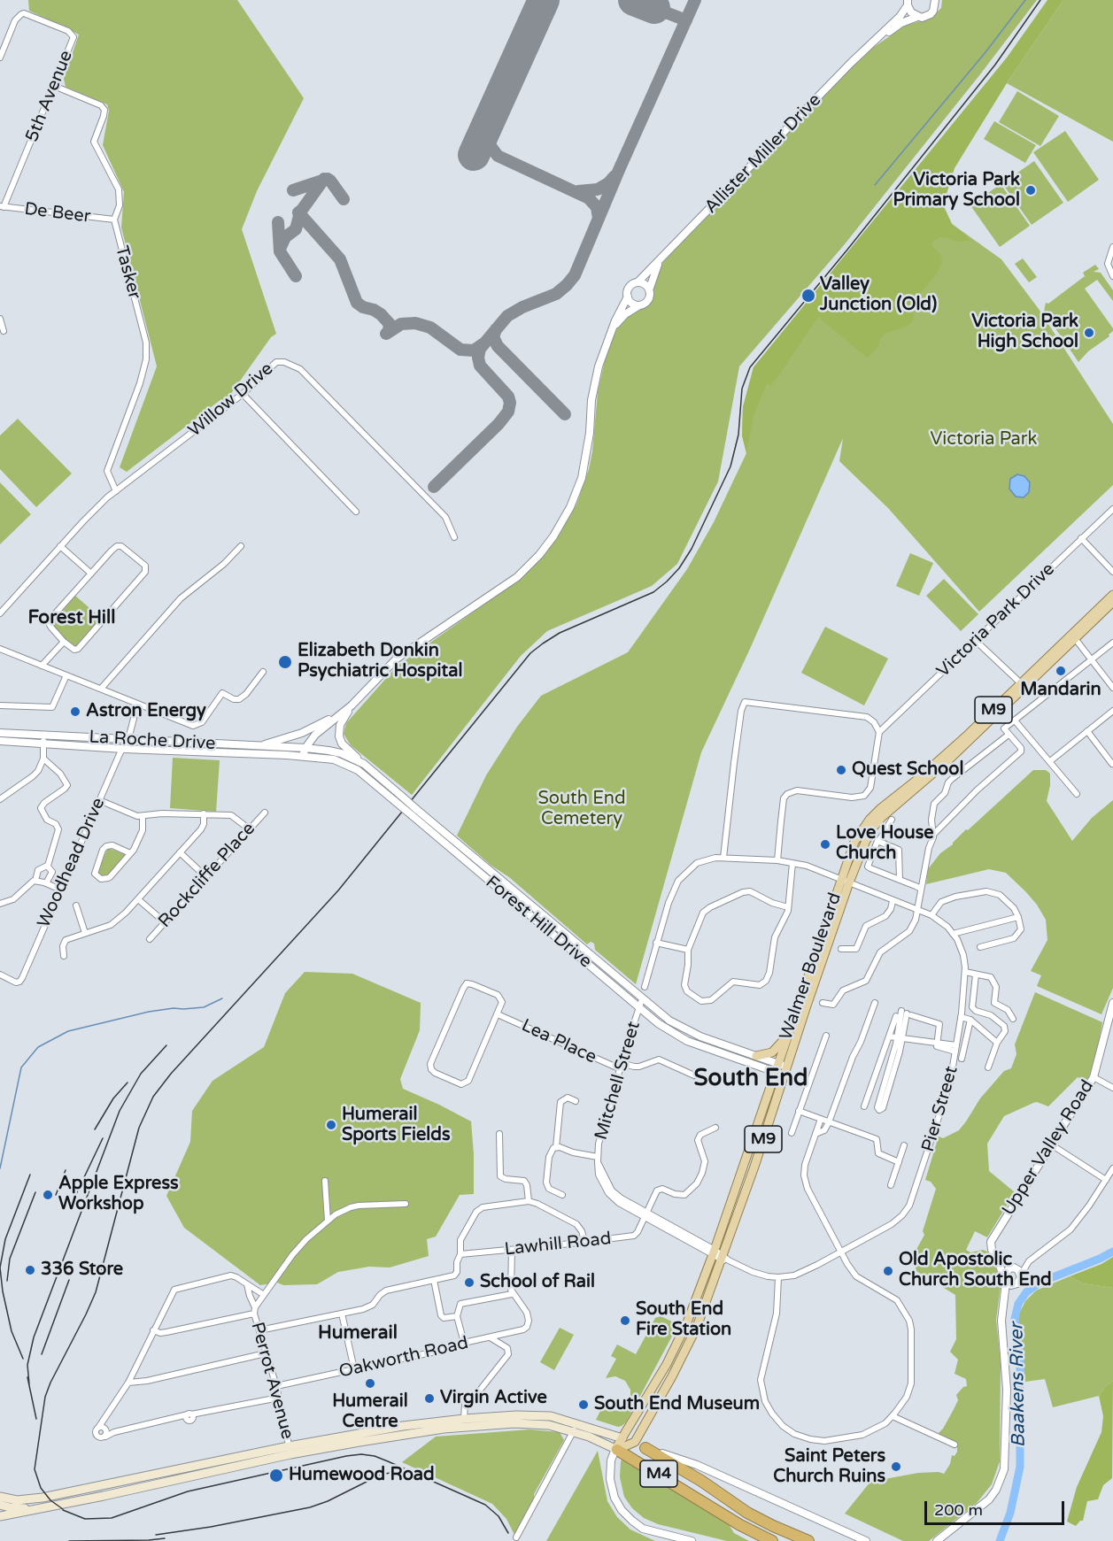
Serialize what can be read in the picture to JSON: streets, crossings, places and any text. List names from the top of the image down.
{
  "streets": {
    "highway": ["M4"],
    "main road": ["M9", "Walmer Boulevard"],
    "street": [
      "5th Avenue",
      "Allister Miller Drive",
      "De Beer",
      "Tasker",
      "Willow Drive",
      "Victoria Park Drive",
      "La Roche Drive",
      "Woodhead Drive",
      "Rockcliffe Place",
      "Forest Hill Drive",
      "Lea Place",
      "Mitchell Street",
      "Pier Street",
      "Upper Valley Road",
      "Lawhill Road",
      "Oakworth Road",
      "Perrot Avenue"
    ]
  },
  "crossings": [
    ["5th Avenue", "De Beer"],
    ["5th Avenue", "Tasker"],
    ["De Beer", "Tasker"],
    ["Tasker", "Willow Drive"],
    ["La Roche Drive", "Woodhead Drive"],
    ["La Roche Drive", "Forest Hill Drive"],
    ["Forest Hill Drive", "Walmer Boulevard"],
    ["Forest Hill Drive", "Mitchell Street"],
    ["Walmer Boulevard", "Mitchell Street"],
    ["Walmer Boulevard", "Pier Street"],
    ["Walmer Boulevard", "M4"],
    ["Lea Place", "Mitchell Street"],
    ["Mitchell Street", "Pier Street"],
    ["Mitchell Street", "Lawhill Road"],
    ["Oakworth Road", "Perrot Avenue"],
    ["Perrot Avenue", "M4"]
  ],
  "districts": ["Forest Hill", "South End", "Humerail"],
  "water": ["Baakens River"],
  "parks": ["Victoria Park", "South End Cemetery"],
  "places": [
    "Victoria Park Primary School",
    "Valley Junction (Old)",
    "Victoria Park High School",
    "Elizabeth Donkin Psychiatric Hospital",
    "Mandarin",
    "Astron Energy",
    "Quest School",
    "Love House Church",
    "Humerail Sports Fields",
    "Apple Express Workshop",
    "336 Store",
    "Old Apostolic Church South End",
    "School of Rail",
    "South End Fire Station",
    "Humerail Centre",
    "Virgin Active",
    "South End Museum",
    "Saint Peters Church Ruins",
    "Humewood Road"
  ],
  "scale_bar": "200 m"
}
